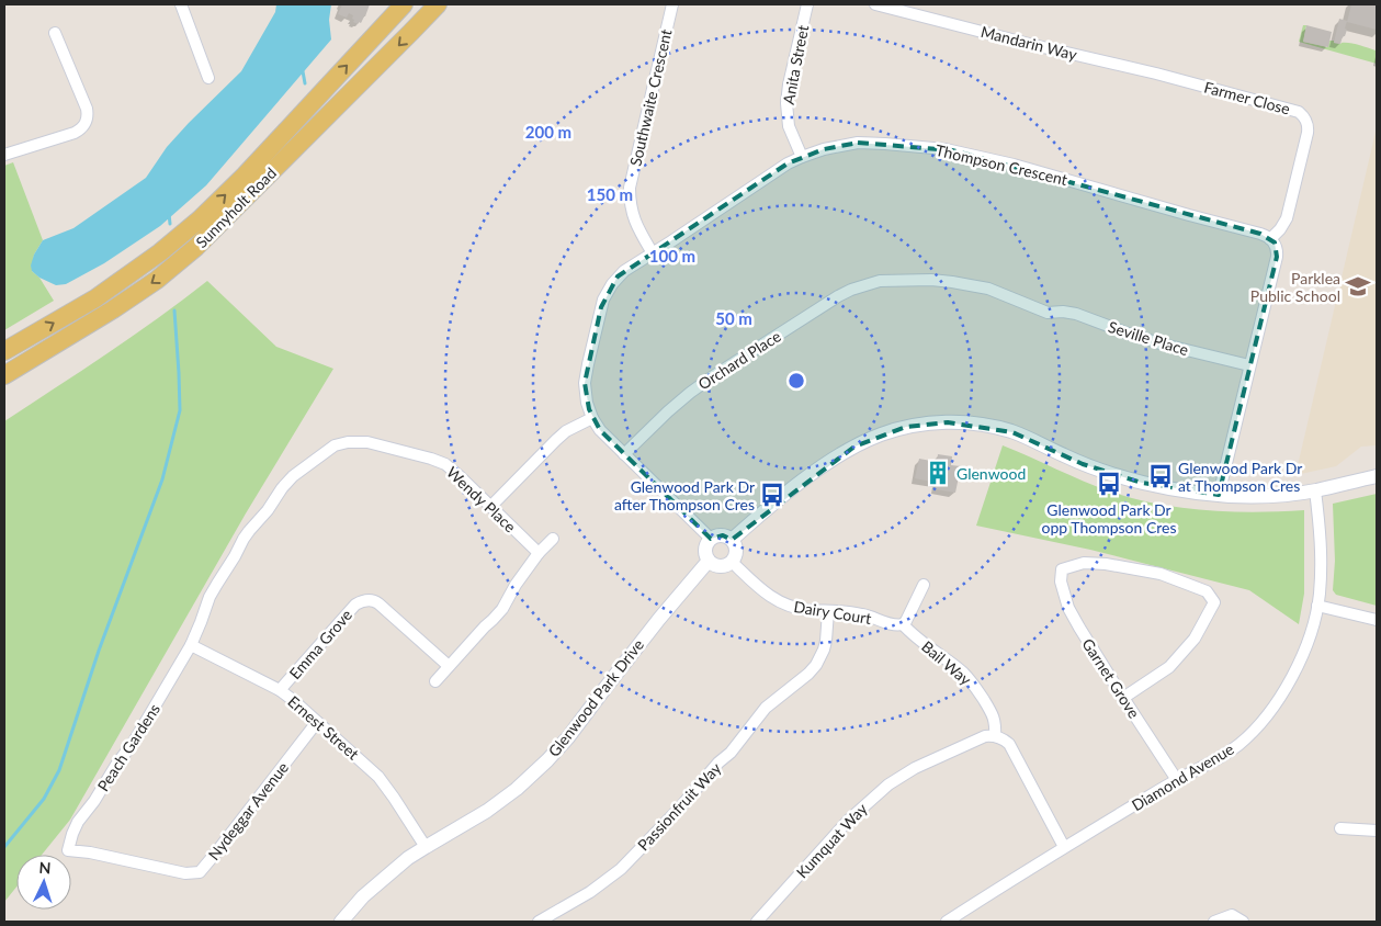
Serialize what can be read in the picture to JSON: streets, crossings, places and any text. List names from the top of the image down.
{
  "streets": {
    "main road": ["Sunnyholt Road"],
    "street": [
      "Mandarin Way",
      "Anita Street",
      "Southwaite Crescent",
      "Farmer Close",
      "Thompson Crescent",
      "Seville Place",
      "Orchard Place",
      "Wendy Place",
      "Dairy Court",
      "Emma Grove",
      "Bail Way",
      "Garnet Grove",
      "Glenwood Park Drive",
      "Ernest Street",
      "Peach Gardens",
      "Diamond Avenue",
      "Passionfruit Way",
      "Nydeggar Avenue",
      "Kumquat Way"
    ]
  },
  "crossings": [
    ["Mandarin Way", "Farmer Close"],
    ["Anita Street", "Thompson Crescent"],
    ["Southwaite Crescent", "Thompson Crescent"],
    ["Farmer Close", "Thompson Crescent"],
    ["Thompson Crescent", "Orchard Place"],
    ["Thompson Crescent", "Dairy Court"],
    ["Thompson Crescent", "Glenwood Park Drive"],
    ["Seville Place", "Orchard Place"],
    ["Wendy Place", "Peach Gardens"],
    ["Dairy Court", "Bail Way"],
    ["Dairy Court", "Glenwood Park Drive"],
    ["Dairy Court", "Passionfruit Way"],
    ["Emma Grove", "Ernest Street"],
    ["Bail Way", "Kumquat Way"],
    ["Garnet Grove", "Diamond Avenue"],
    ["Glenwood Park Drive", "Ernest Street"],
    ["Ernest Street", "Peach Gardens"],
    ["Ernest Street", "Nydeggar Avenue"],
    ["Peach Gardens", "Nydeggar Avenue"]
  ],
  "places": {
    "school or university": ["Parklea Public School"],
    "building": ["Glenwood"],
    "bus stop": ["Glenwood Park Dr at Thompson Cres", "Glenwood Park Dr opp Thompson Cres", "Glenwood Park Dr after Thompson Cres"]
  },
  "north": "top",
  "rings": [
    "200 m",
    "150 m",
    "100 m",
    "50 m"
  ]
}
